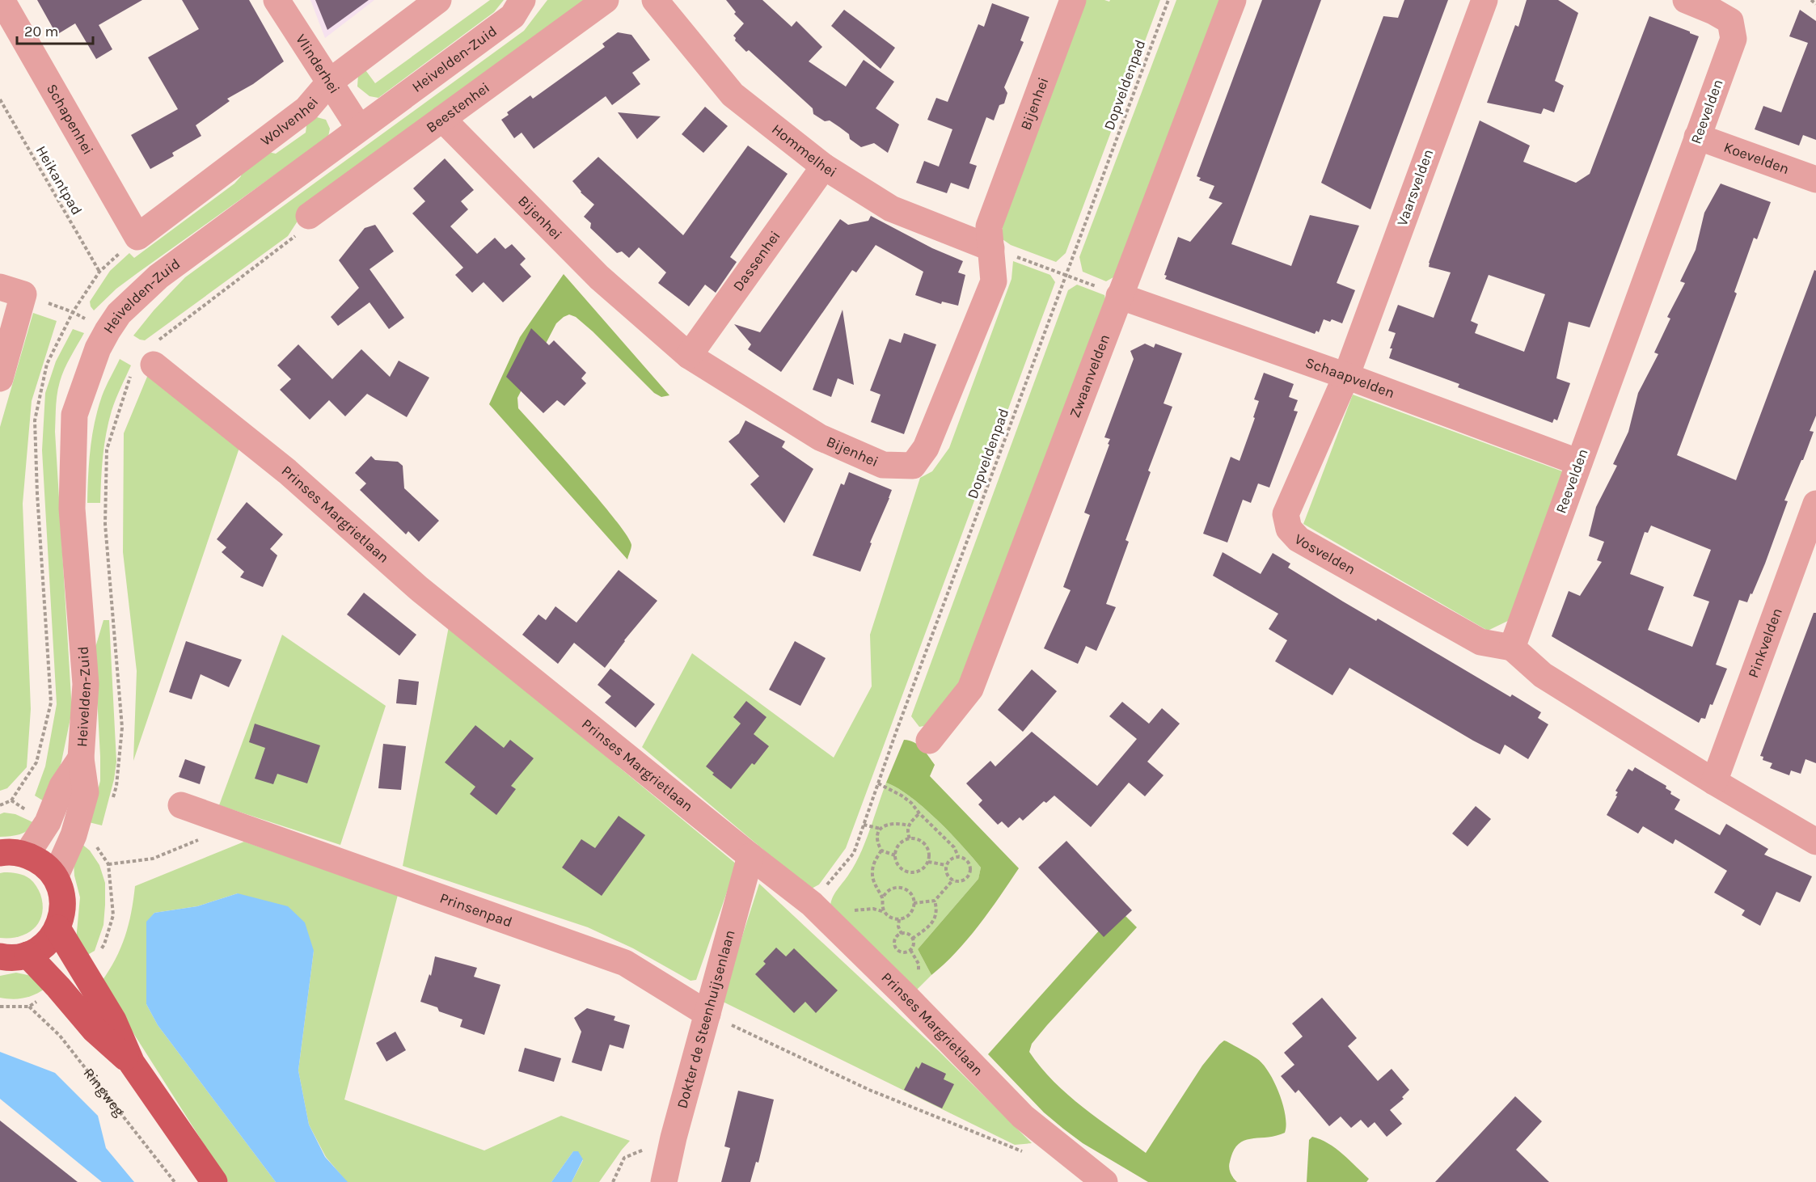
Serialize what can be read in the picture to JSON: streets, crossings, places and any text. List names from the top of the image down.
{
  "streets": {
    "street": [
      "Heivelden-Zuid",
      "Vlinderhei",
      "Bijenhei",
      "Beestenhei",
      "Reevelden",
      "Schapenhei",
      "Wolvenhei",
      "Hommelhei",
      "Koevelden",
      "Vaarsvelden",
      "Dassenhei",
      "Zwaanvelden",
      "Schaapvelden",
      "Prinses Margrietlaan",
      "Vosvelden",
      "Pinkvelden",
      "Prinsenpad",
      "Dokter de Steenhuijsenlaan"
    ],
    "path": ["Dopveldenpad", "Heikantpad", "Ringweg"]
  },
  "crossings": [
    ["Heivelden-Zuid", "Vlinderhei"],
    ["Vlinderhei", "Wolvenhei"],
    ["Dopveldenpad", "Prinses Margrietlaan"],
    ["Bijenhei", "Beestenhei"],
    ["Bijenhei", "Hommelhei"],
    ["Bijenhei", "Dassenhei"],
    ["Reevelden", "Koevelden"],
    ["Reevelden", "Schaapvelden"],
    ["Reevelden", "Vosvelden"],
    ["Schapenhei", "Wolvenhei"],
    ["Hommelhei", "Dassenhei"],
    ["Vaarsvelden", "Schaapvelden"],
    ["Vaarsvelden", "Vosvelden"],
    ["Zwaanvelden", "Schaapvelden"],
    ["Schaapvelden", "Vosvelden"],
    ["Prinses Margrietlaan", "Dokter de Steenhuijsenlaan"],
    ["Prinsenpad", "Dokter de Steenhuijsenlaan"]
  ],
  "scale_bar": "20 m"
}
